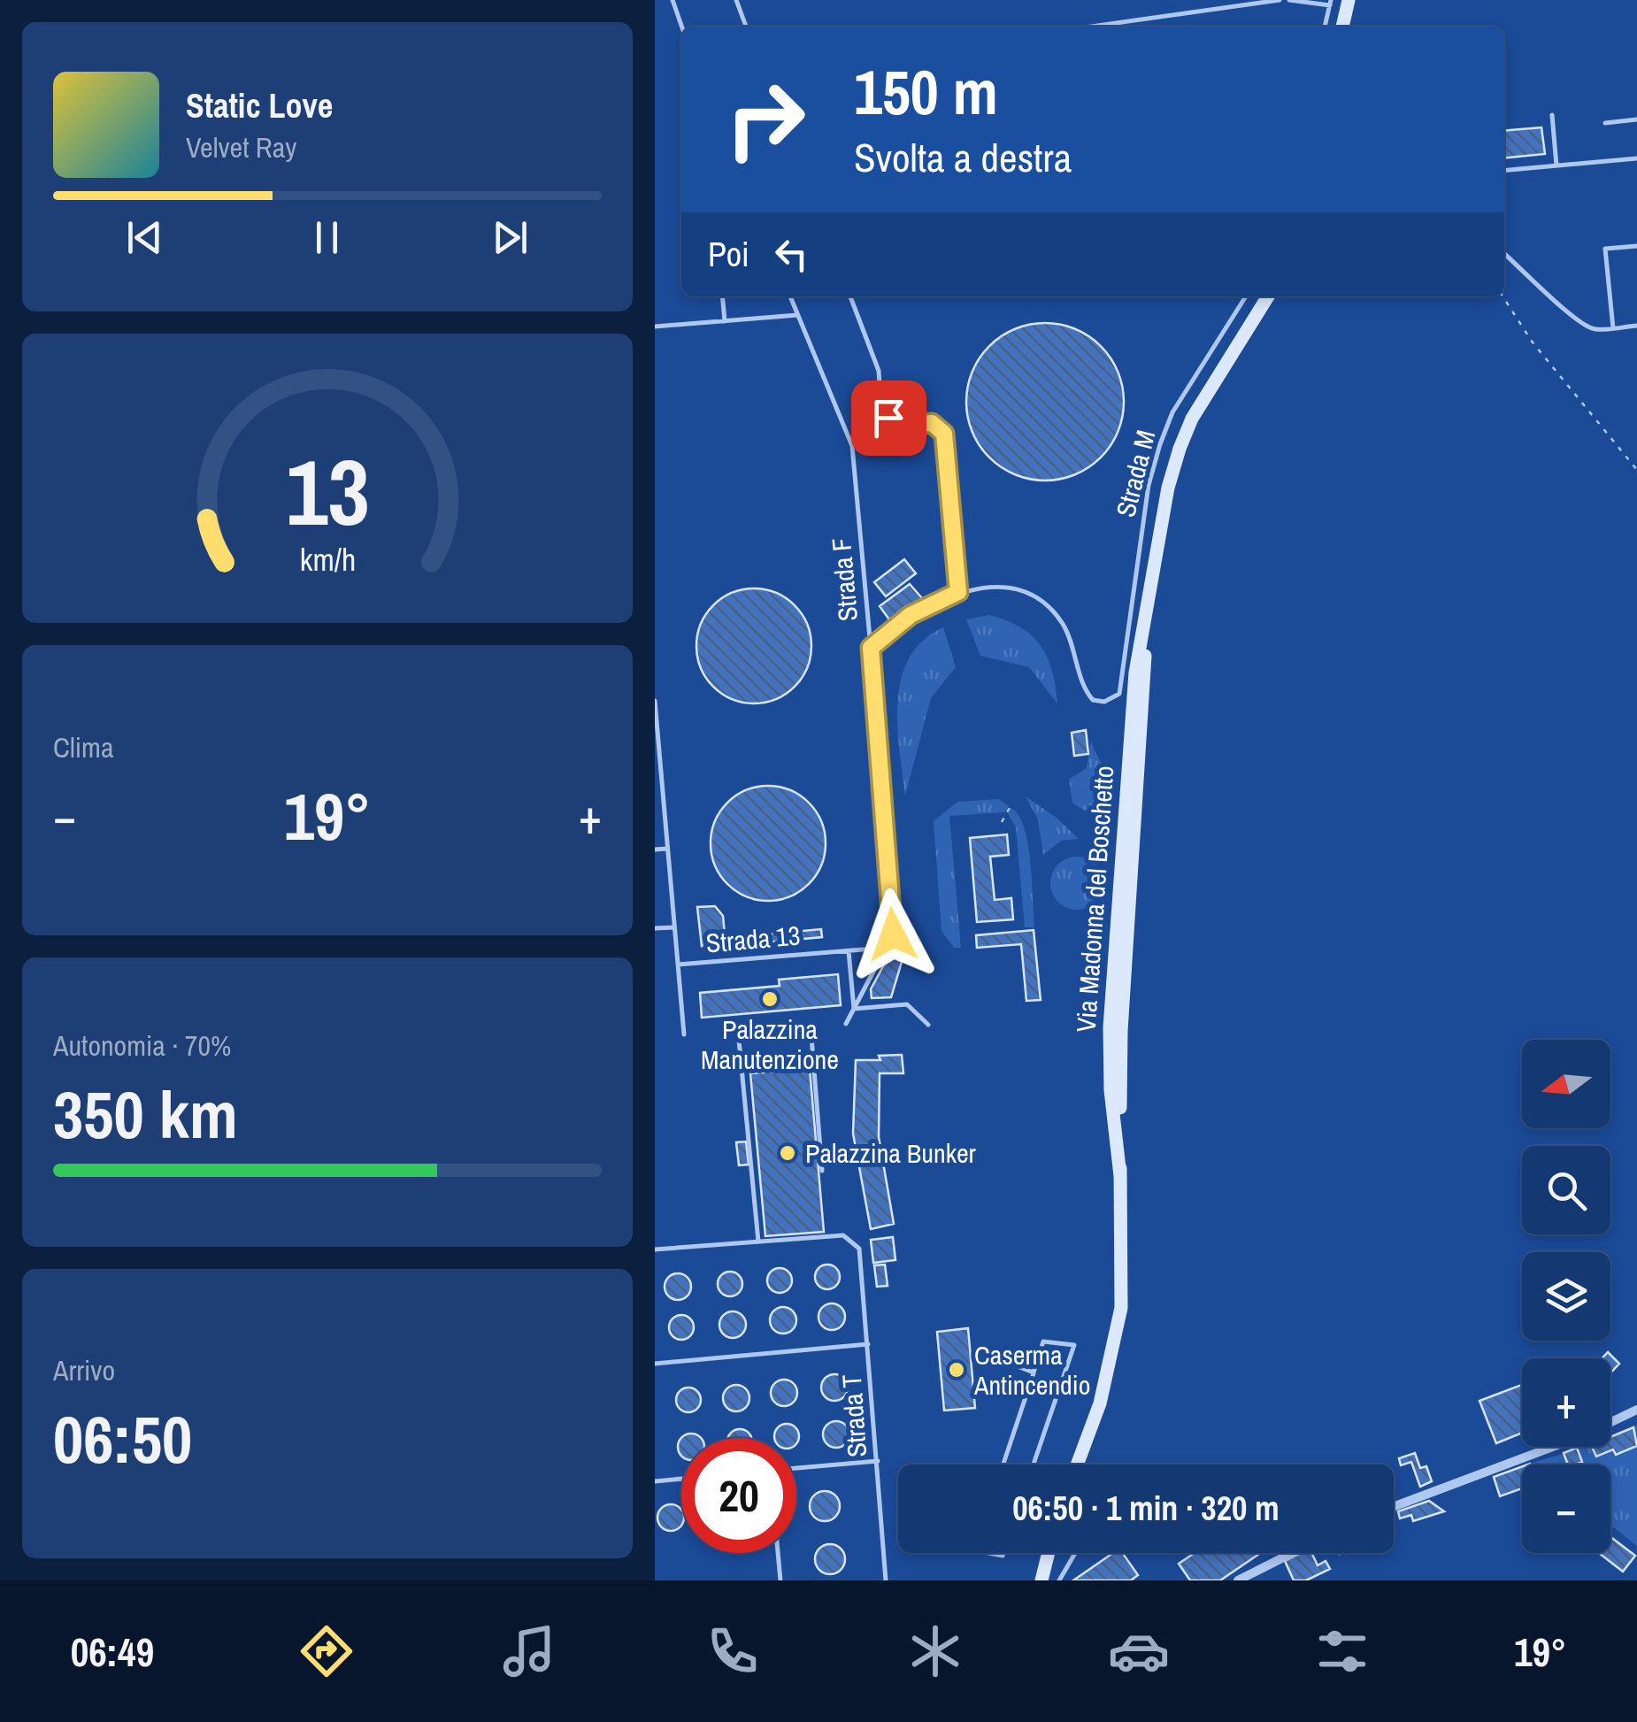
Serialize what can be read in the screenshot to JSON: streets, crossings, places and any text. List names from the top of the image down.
{
  "streets": {
    "main road": ["Via Madonna del Boschetto"],
    "lane": [
      "Strada M",
      "Strada F",
      "Strada 13",
      "Strada T"
    ]
  },
  "crossings": [
    ["Strada F", "Strada 13"]
  ],
  "places": ["Palazzina Manutenzione", "Palazzina Bunker", "Caserma Antincendio"],
  "north": "left",
  "page": {
    "turn": ["150 m", "Svolta a destra"],
    "song": ["Static Love", "Velvet Ray"],
    "then": "Poi",
    "tile": [
      "Clima",
      ["Autonomia · 70%", "350 km"],
      ["Arrivo", "06:50"]
    ],
    "heat": ["−", "19°", "+"],
    "map_buttons": ["+", "−"],
    "limit": "20",
    "trip": "06:50 · 1 min · 320 m",
    "tabs": ["06:49", "19°"],
    "gauge": ["13", "km/h"]
  }
}
